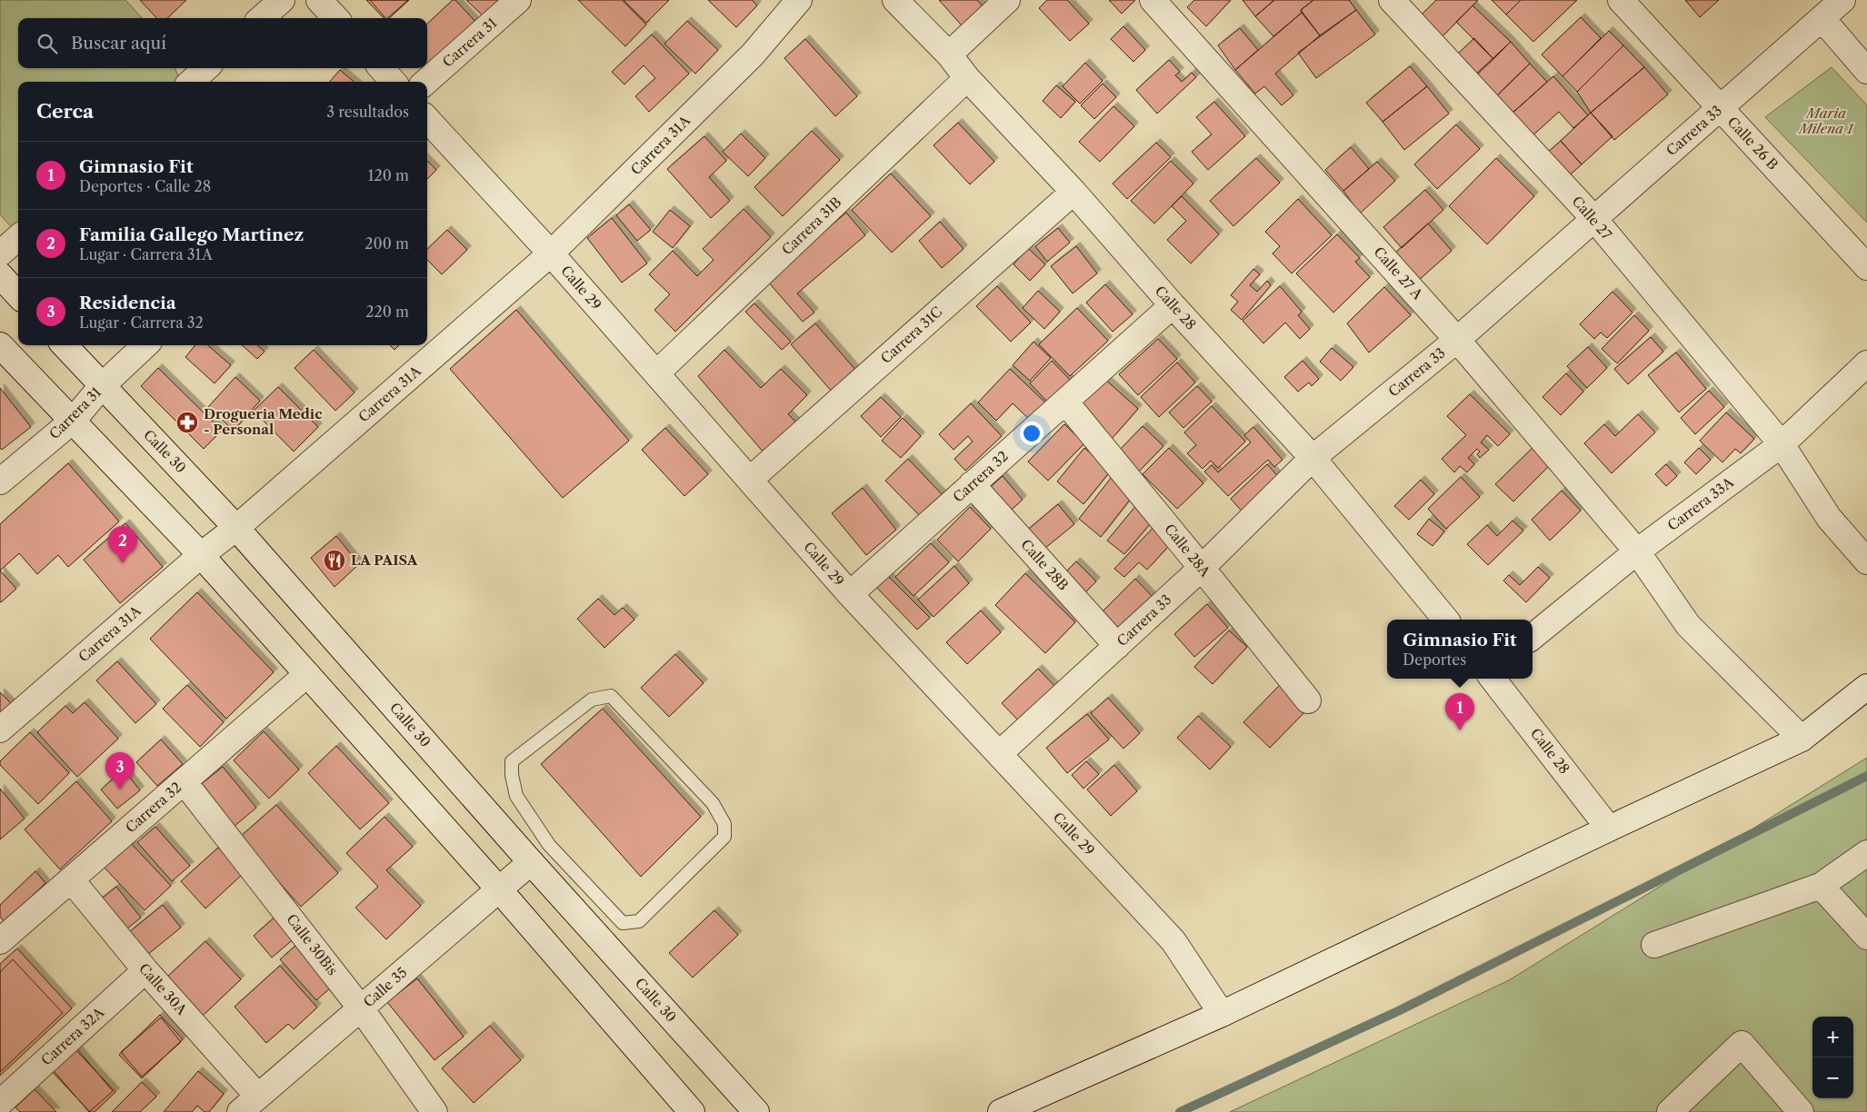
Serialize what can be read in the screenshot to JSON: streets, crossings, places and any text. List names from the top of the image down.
{
  "streets": {
    "street": [
      "Carrera 31",
      "Carrera 33",
      "Calle 26 B",
      "Carrera 31A",
      "Calle 27",
      "Carrera 31B",
      "Calle 27 A",
      "Calle 29",
      "Calle 28",
      "Carrera 31C",
      "Calle 30",
      "Carrera 32",
      "Carrera 33A",
      "Calle 28A",
      "Calle 28B",
      "Calle 30Bis",
      "Calle 35",
      "Calle 30A",
      "Carrera 32A"
    ]
  },
  "crossings": [
    ["Carrera 31", "Calle 30"],
    ["Carrera 33", "Calle 26 B"],
    ["Carrera 33", "Calle 27"],
    ["Carrera 33", "Calle 27 A"],
    ["Carrera 33", "Calle 29"],
    ["Carrera 33", "Calle 28"],
    ["Carrera 33", "Calle 28A"],
    ["Carrera 33", "Calle 28B"],
    ["Carrera 31A", "Calle 29"],
    ["Carrera 31A", "Calle 30"],
    ["Calle 27", "Carrera 33A"],
    ["Carrera 31B", "Calle 29"],
    ["Carrera 31B", "Calle 28"],
    ["Calle 27 A", "Carrera 33A"],
    ["Calle 29", "Carrera 31C"],
    ["Calle 29", "Carrera 32"],
    ["Calle 28", "Carrera 31C"],
    ["Calle 28", "Carrera 32"],
    ["Calle 30", "Calle 35"],
    ["Carrera 32", "Calle 28A"],
    ["Carrera 32", "Calle 28B"],
    ["Carrera 32", "Calle 30Bis"],
    ["Carrera 32", "Calle 30A"],
    ["Calle 30Bis", "Calle 35"],
    ["Calle 35", "Calle 30A"],
    ["Calle 30A", "Carrera 32A"]
  ],
  "parks": ["Maria Milena 1"],
  "places": {
    "pharmacy": ["Drogueria Medic - Personal"],
    "restaurant": ["LA PAISA"]
  },
  "page": {
    "search": "Buscar aquí",
    "heading": ["Cerca", "3 resultados"],
    "list": [
      {
        "mark": "1",
        "name": "Gimnasio Fit",
        "note": "Deportes · Calle 28",
        "value": "120 m"
      },
      {
        "mark": "2",
        "name": "Familia Gallego Martinez",
        "note": "Lugar · Carrera 31A",
        "value": "200 m"
      },
      {
        "mark": "3",
        "name": "Residencia",
        "note": "Lugar · Carrera 32",
        "value": "220 m"
      }
    ],
    "pins": ["2", "1", "3"],
    "popup": ["Gimnasio Fit", "Deportes"],
    "map_buttons": ["+", "−"]
  }
}
